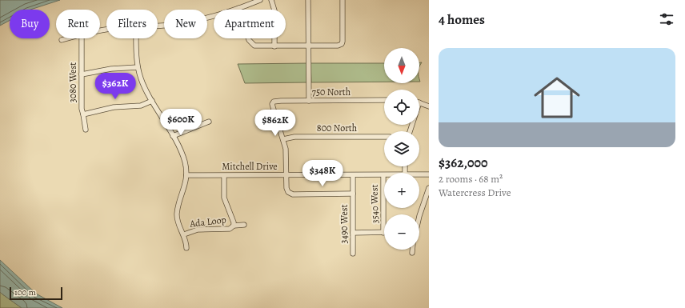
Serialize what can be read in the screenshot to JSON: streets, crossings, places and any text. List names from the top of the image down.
{
  "streets": {
    "street": [
      "3080 West",
      "750 North",
      "800 North",
      "Mitchell Drive",
      "3540 West",
      "Ada Loop",
      "3490 West"
    ]
  },
  "crossings": [
    ["750 North", "800 North"],
    ["Mitchell Drive", "3540 West"],
    ["Mitchell Drive", "Ada Loop"],
    ["Mitchell Drive", "3490 West"]
  ],
  "scale_bar": "100 m",
  "north": "bottom",
  "page": {
    "heading": "4 homes",
    "chip": [
      "Buy",
      "Rent",
      "Filters",
      "New",
      "Apartment"
    ],
    "list": [
      {
        "name": "$362,000",
        "note": "2 rooms · 68 m² · Watercress Drive"
      }
    ],
    "map_buttons": ["+", "−"],
    "price": [
      "$362K",
      "$600K",
      "$862K",
      "$348K"
    ],
    "scale": "100 m"
  }
}
